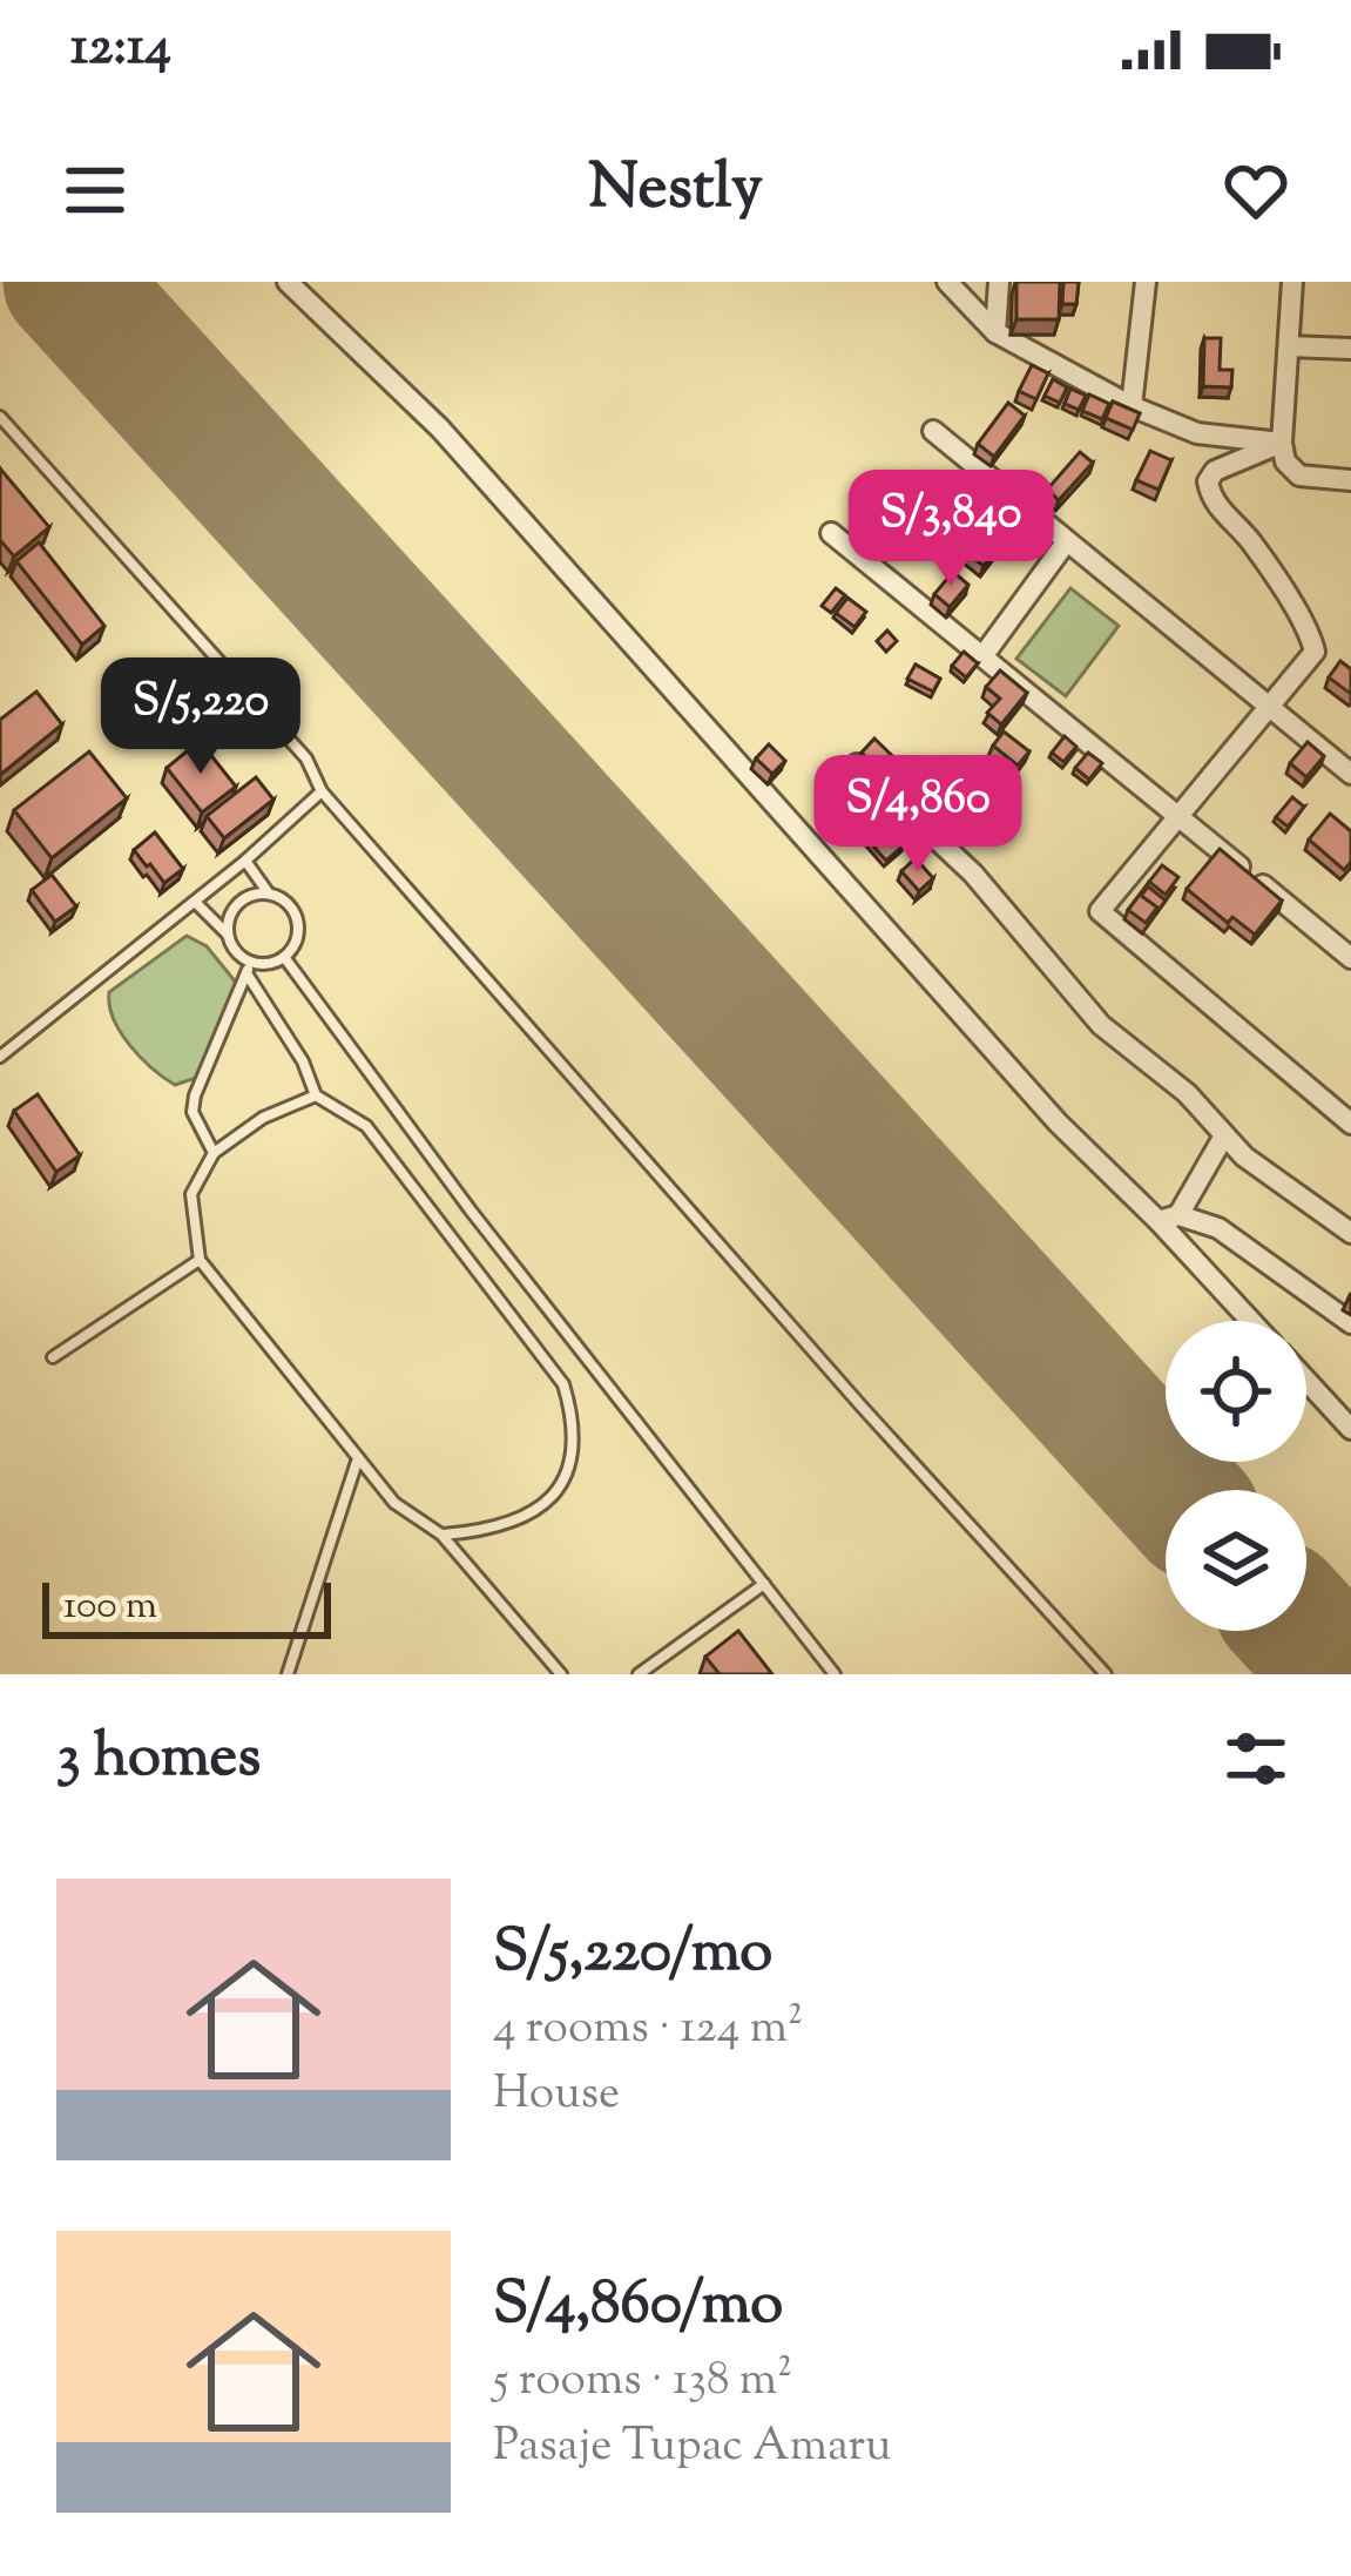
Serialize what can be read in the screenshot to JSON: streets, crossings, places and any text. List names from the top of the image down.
{
  "scale_bar": "100 m",
  "page": {
    "status": "12:14",
    "header": "Nestly",
    "price": ["S/3,840", "S/5,220", "S/4,860"],
    "scale": "100 m",
    "heading": "3 homes",
    "list": [
      {
        "name": "S/5,220/mo",
        "note": "4 rooms · 124 m² · House"
      },
      {
        "name": "S/4,860/mo",
        "note": "5 rooms · 138 m² · Pasaje Tupac Amaru"
      }
    ]
  }
}
